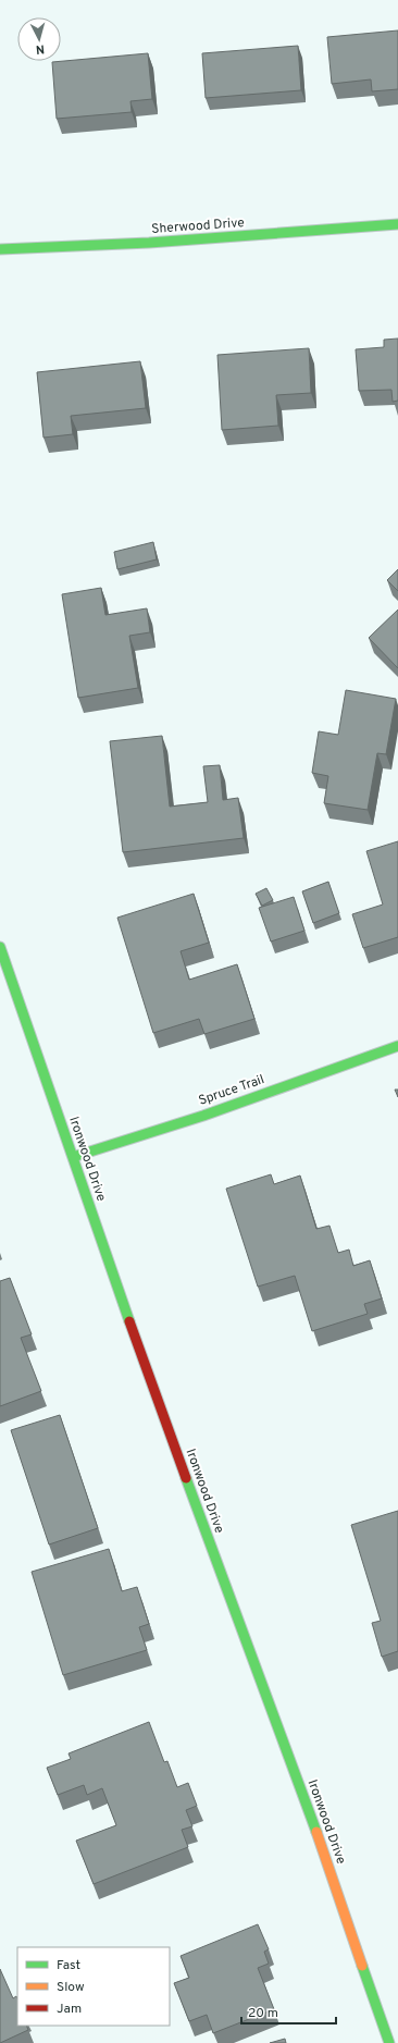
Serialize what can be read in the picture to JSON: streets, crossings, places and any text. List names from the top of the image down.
{
  "streets": {
    "street": ["Sherwood Drive", "Spruce Trail", "Ironwood Drive"]
  },
  "crossings": [
    ["Spruce Trail", "Ironwood Drive"]
  ],
  "legend": ["Fast", "Slow", "Jam"],
  "scale_bar": "20 m",
  "north": "bottom"
}
